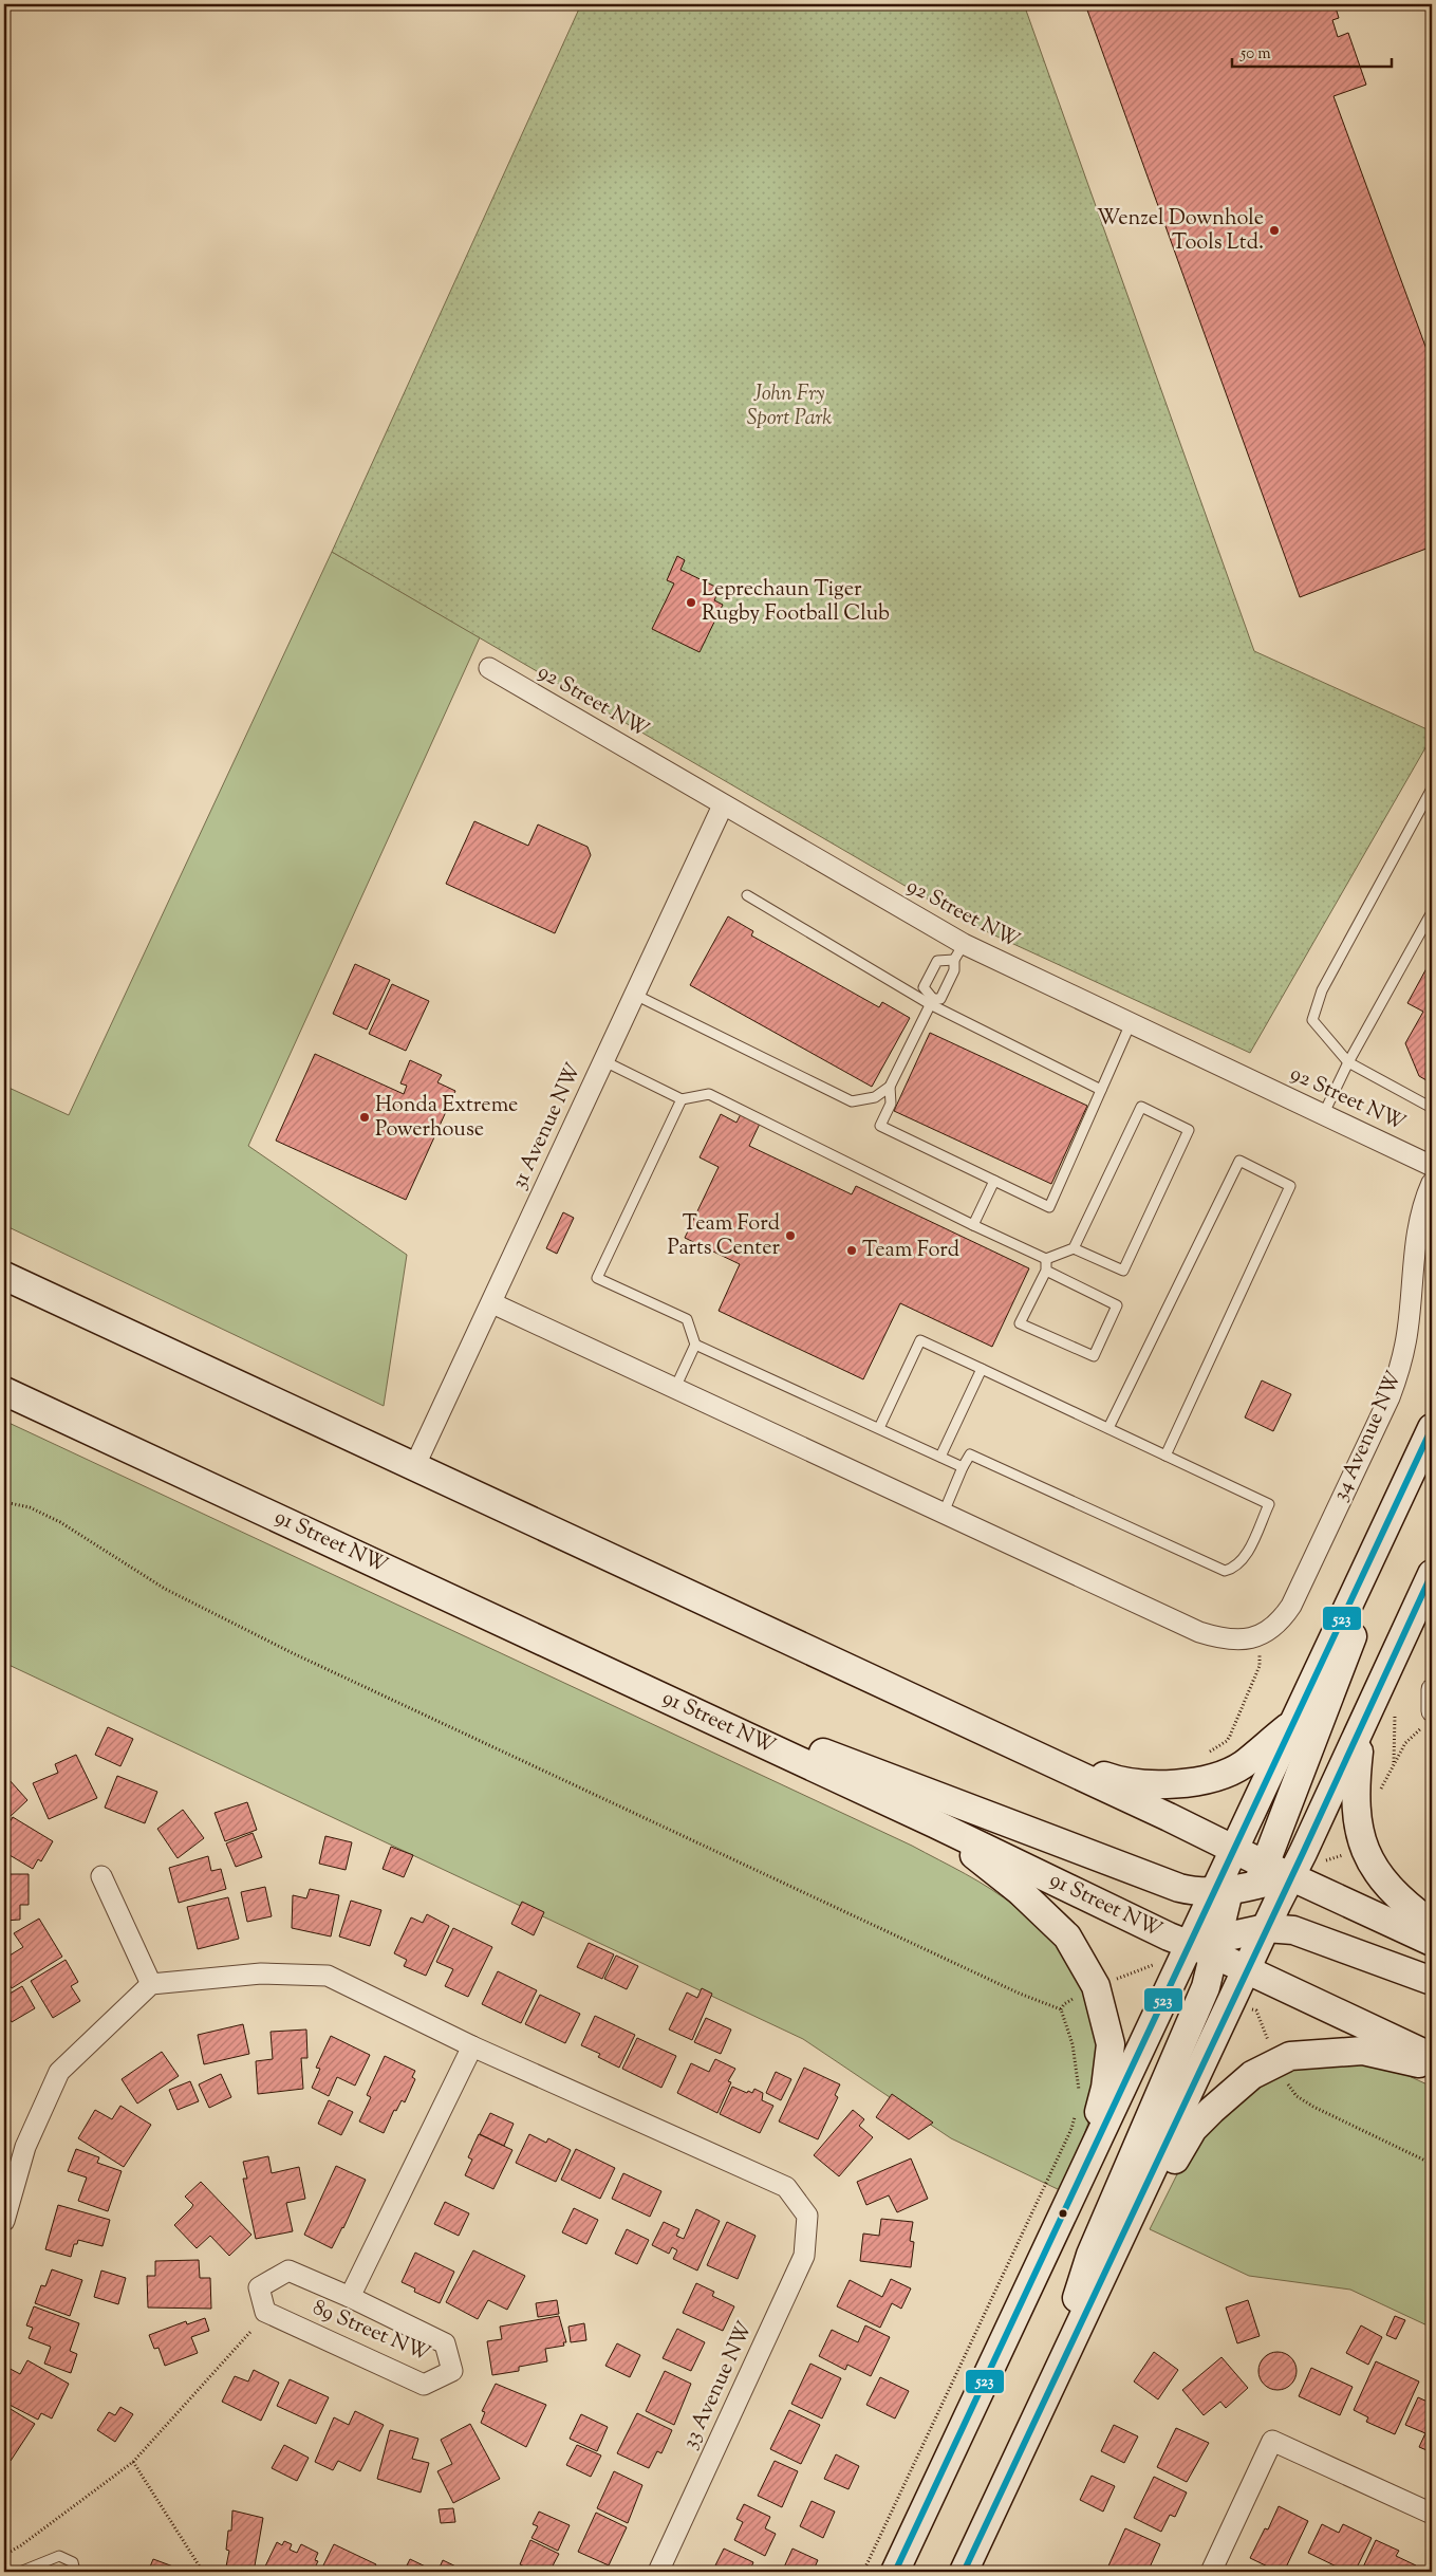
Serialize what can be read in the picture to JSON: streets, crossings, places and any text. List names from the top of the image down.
{
  "streets": {
    "main road": ["91 Street NW"],
    "street": [
      "92 Street NW",
      "31 Avenue NW",
      "34 Avenue NW",
      "89 Street NW",
      "33 Avenue NW"
    ]
  },
  "crossings": [
    ["92 Street NW", "31 Avenue NW"],
    ["89 Street NW", "33 Avenue NW"]
  ],
  "parks": ["John Fry Sport Park"],
  "places": [
    "Wenzel Downhole Tools Ltd.",
    "Leprechaun Tiger Rugby Football Club",
    "Honda Extreme Powerhouse",
    "Team Ford Parts Center",
    "Team Ford"
  ],
  "lines": ["transit line 523"],
  "scale_bar": "50 m"
}
